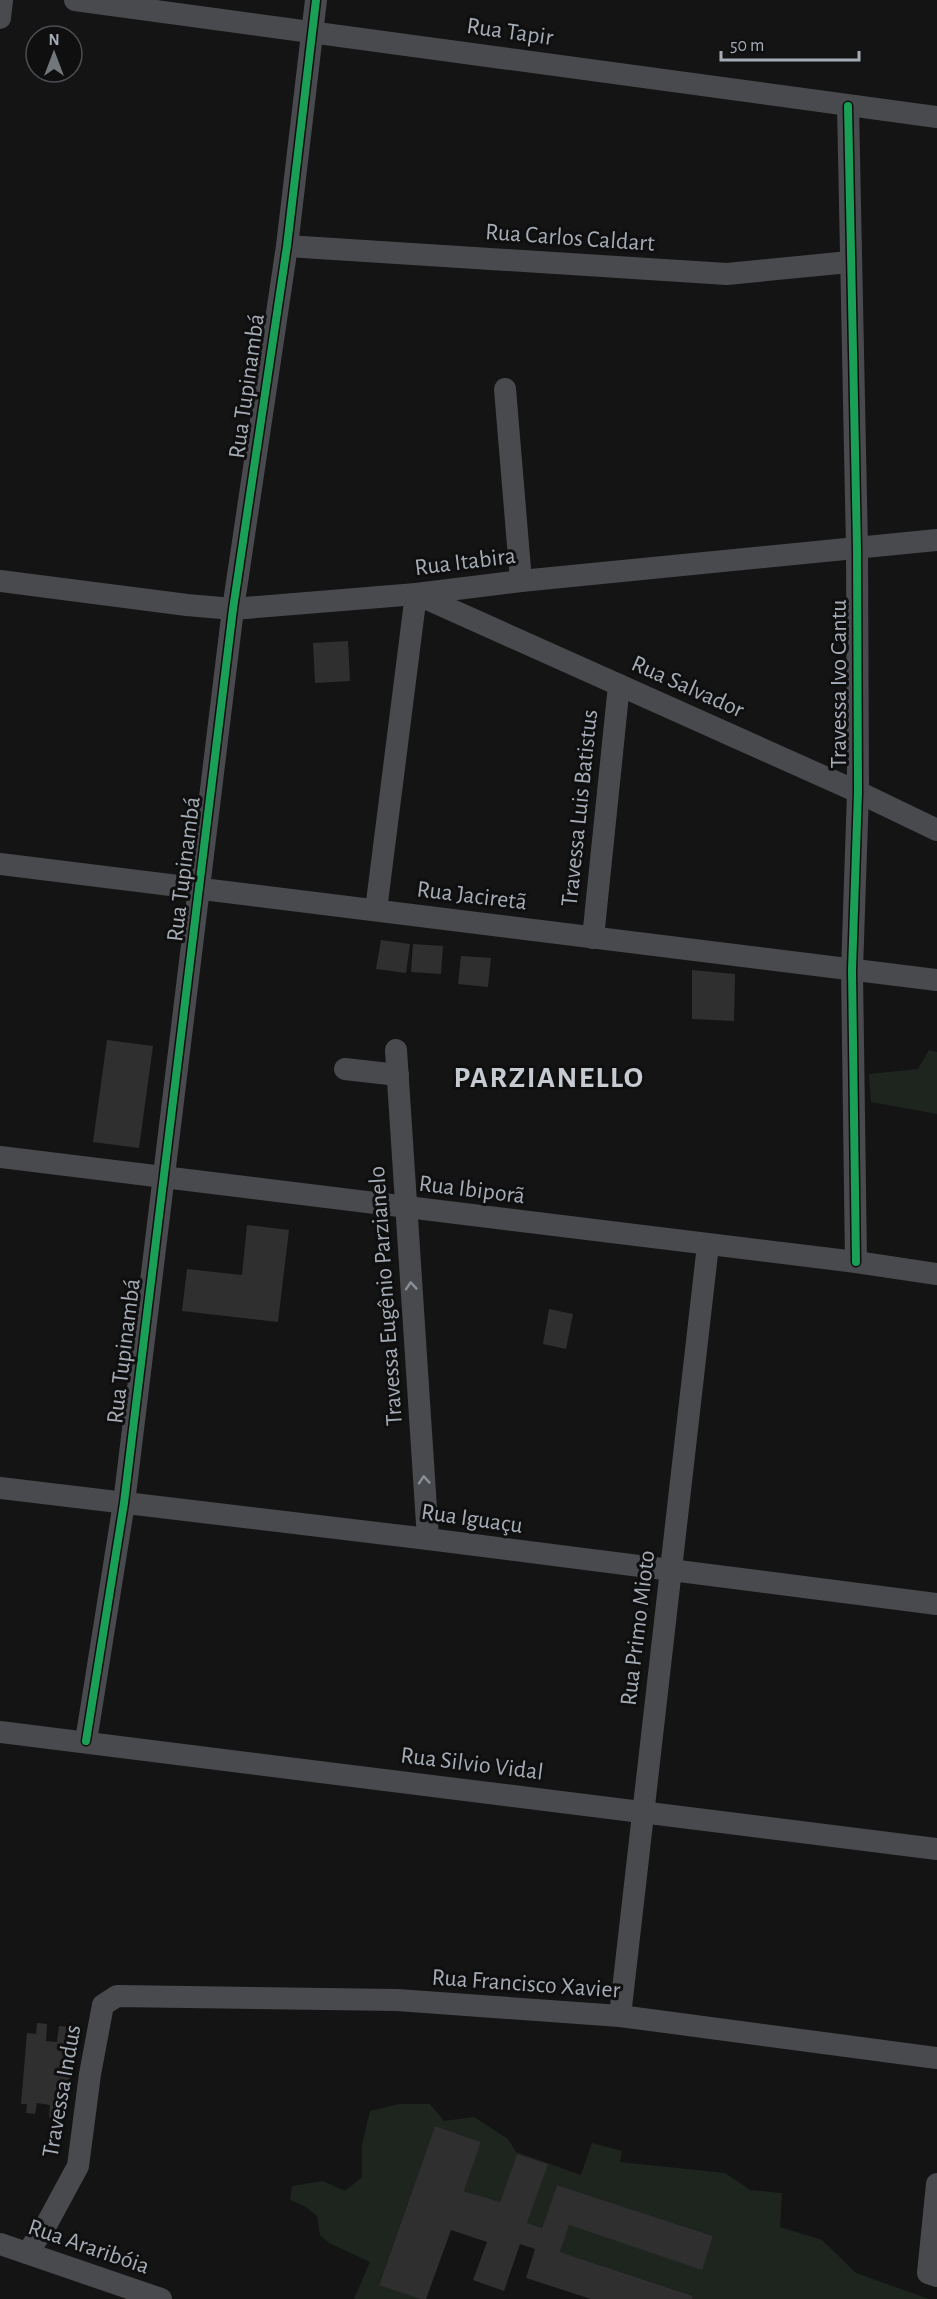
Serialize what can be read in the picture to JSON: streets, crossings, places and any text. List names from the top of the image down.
{
  "streets": {
    "street": [
      "Rua Tapir",
      "Rua Carlos Caldart",
      "Rua Tupinambá",
      "Rua Itabira",
      "Travessa Ivo Cantu",
      "Rua Salvador",
      "Travessa Luis Batistus",
      "Rua Jaciretã",
      "Rua Ibiporã",
      "Travessa Eugênio Parzianelo",
      "Rua Iguaçu",
      "Rua Primo Mioto",
      "Rua Silvio Vidal",
      "Rua Francisco Xavier",
      "Travessa Indus",
      "Rua Araribóia"
    ]
  },
  "crossings": [
    ["Rua Tapir", "Rua Tupinambá"],
    ["Rua Tapir", "Travessa Ivo Cantu"],
    ["Rua Carlos Caldart", "Rua Tupinambá"],
    ["Rua Carlos Caldart", "Travessa Ivo Cantu"],
    ["Rua Tupinambá", "Rua Itabira"],
    ["Rua Tupinambá", "Rua Jaciretã"],
    ["Rua Tupinambá", "Rua Ibiporã"],
    ["Rua Tupinambá", "Rua Iguaçu"],
    ["Rua Tupinambá", "Rua Silvio Vidal"],
    ["Rua Itabira", "Travessa Ivo Cantu"],
    ["Rua Itabira", "Rua Salvador"],
    ["Travessa Ivo Cantu", "Rua Salvador"],
    ["Travessa Ivo Cantu", "Rua Jaciretã"],
    ["Travessa Ivo Cantu", "Rua Ibiporã"],
    ["Rua Salvador", "Travessa Luis Batistus"],
    ["Travessa Luis Batistus", "Rua Jaciretã"],
    ["Rua Ibiporã", "Travessa Eugênio Parzianelo"],
    ["Rua Ibiporã", "Rua Primo Mioto"],
    ["Travessa Eugênio Parzianelo", "Rua Iguaçu"],
    ["Rua Iguaçu", "Rua Primo Mioto"],
    ["Rua Primo Mioto", "Rua Silvio Vidal"],
    ["Rua Primo Mioto", "Rua Francisco Xavier"],
    ["Rua Francisco Xavier", "Travessa Indus"],
    ["Travessa Indus", "Rua Araribóia"]
  ],
  "one_way": ["Travessa Eugênio Parzianelo"],
  "districts": ["PARZIANELLO"],
  "scale_bar": "50 m",
  "north": "top"
}
